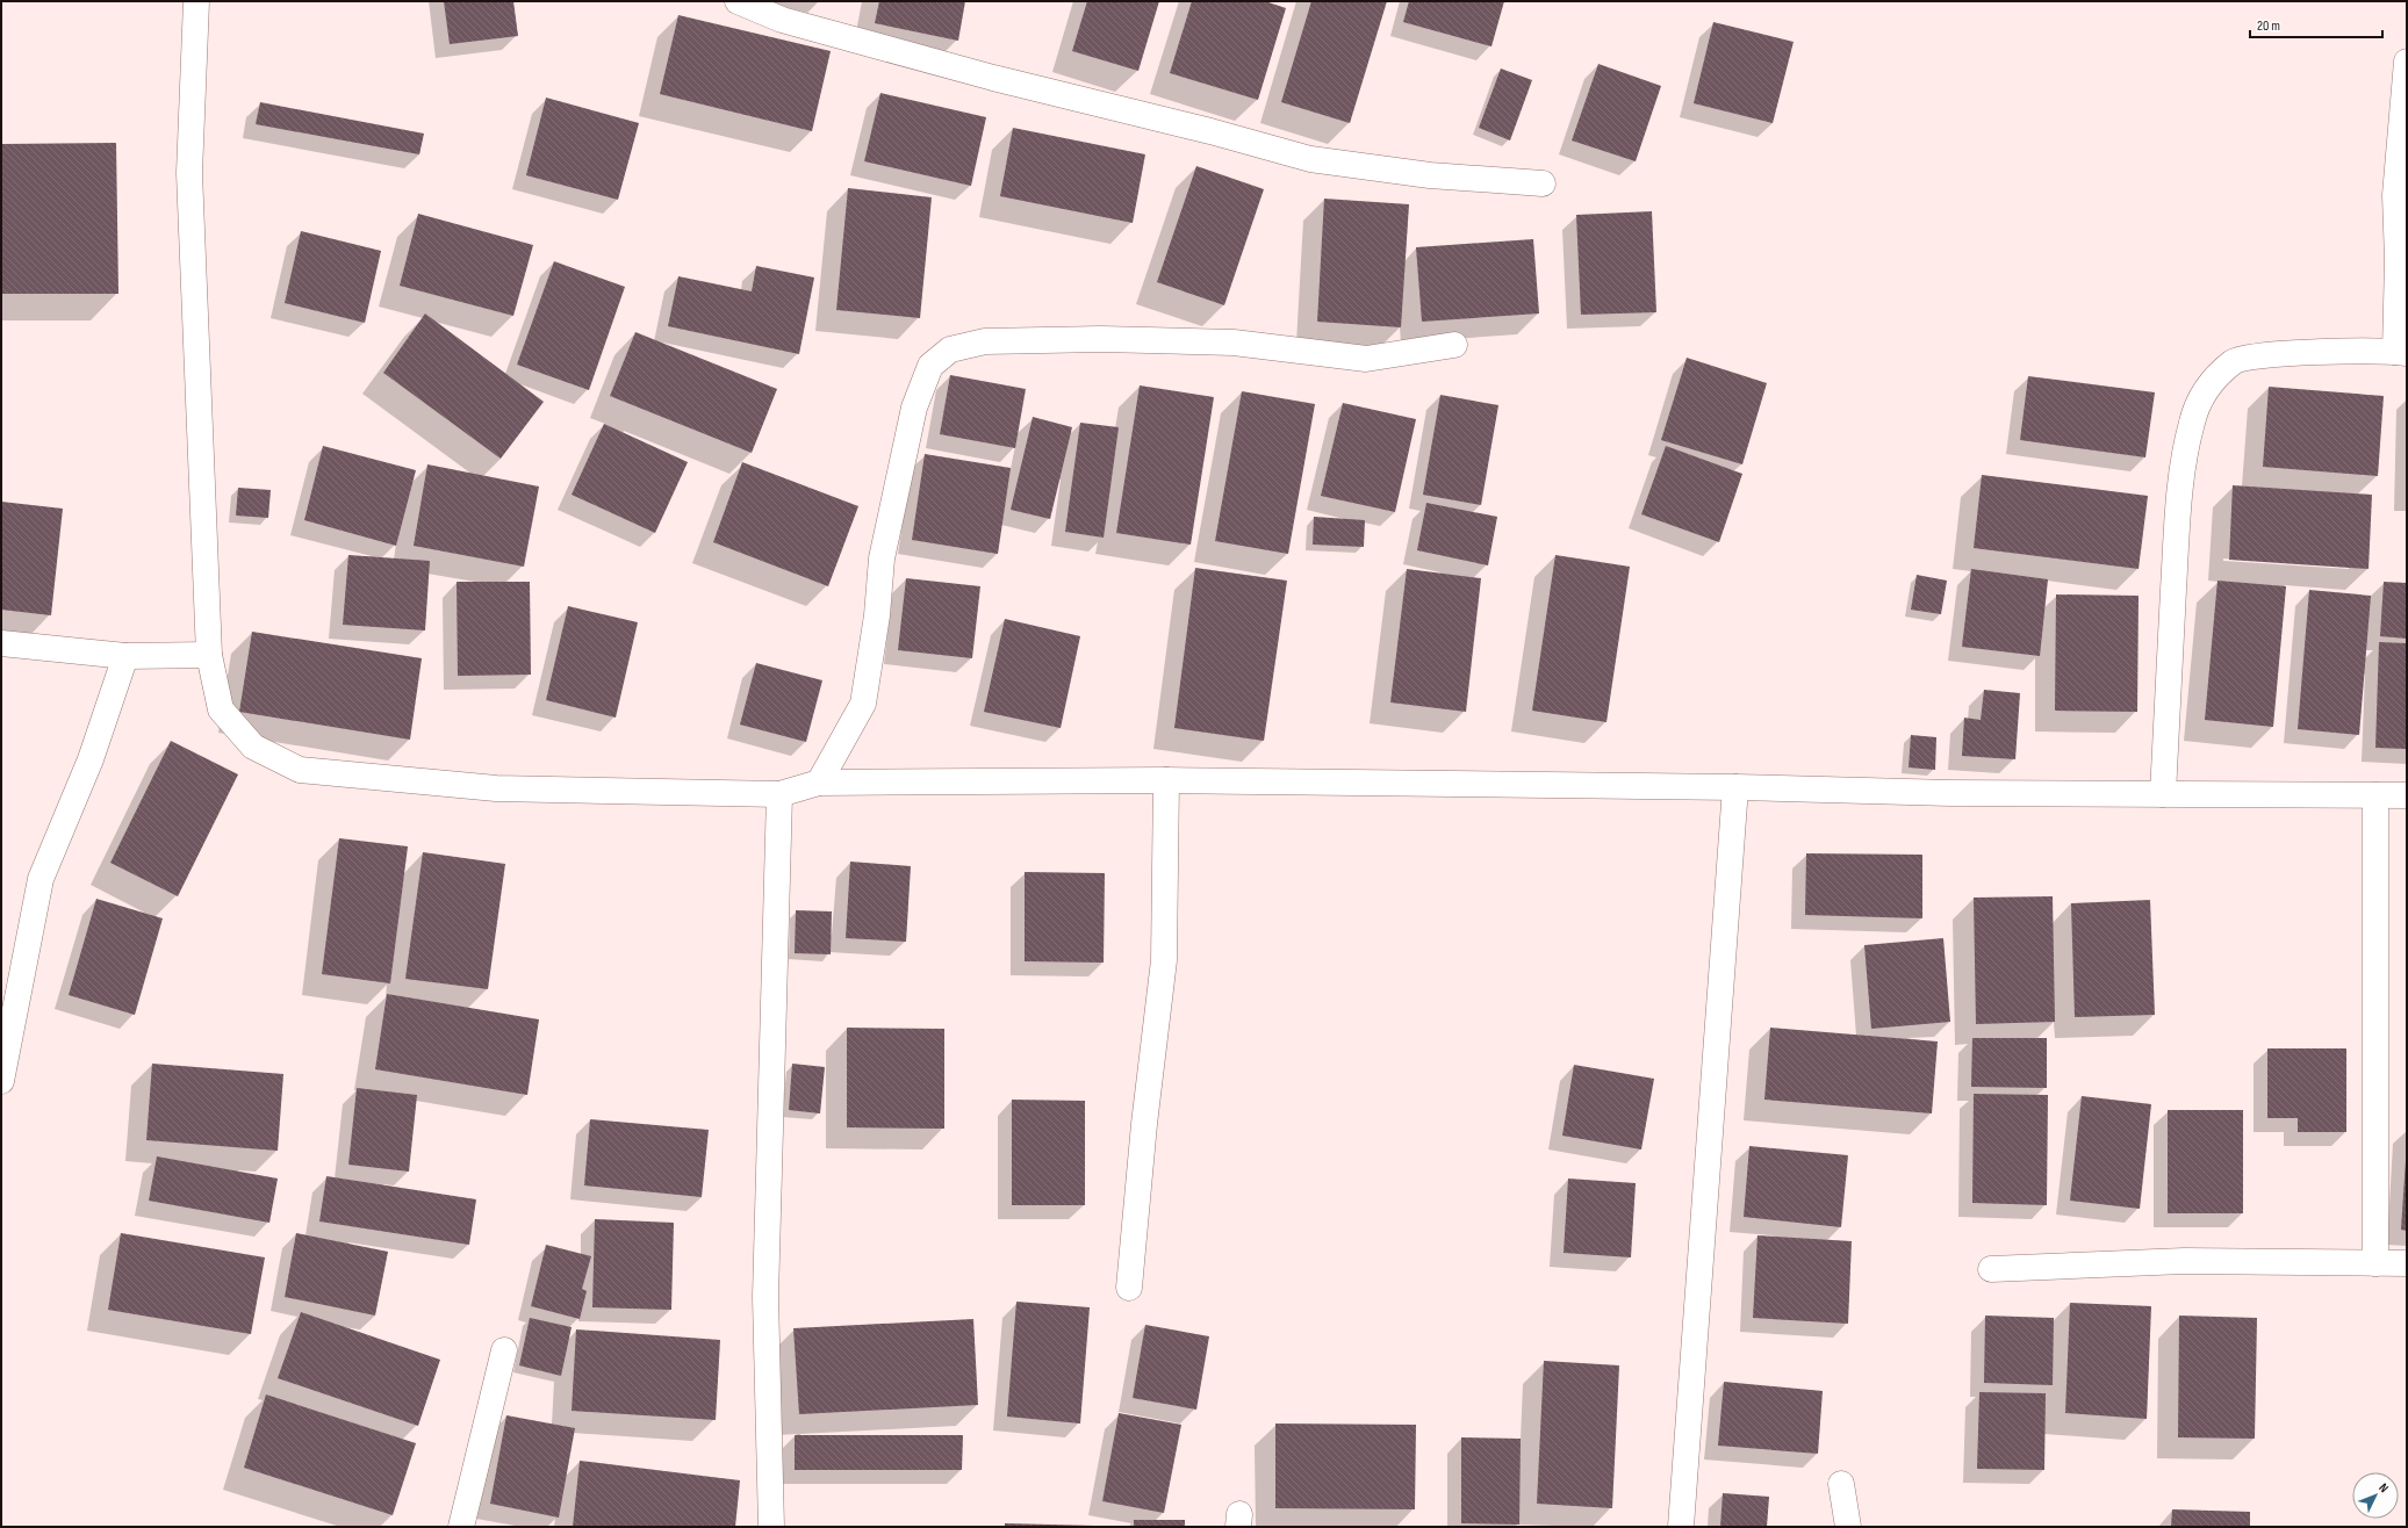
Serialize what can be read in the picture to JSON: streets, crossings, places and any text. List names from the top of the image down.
{
  "scale_bar": "20 m",
  "north": "top right"
}
